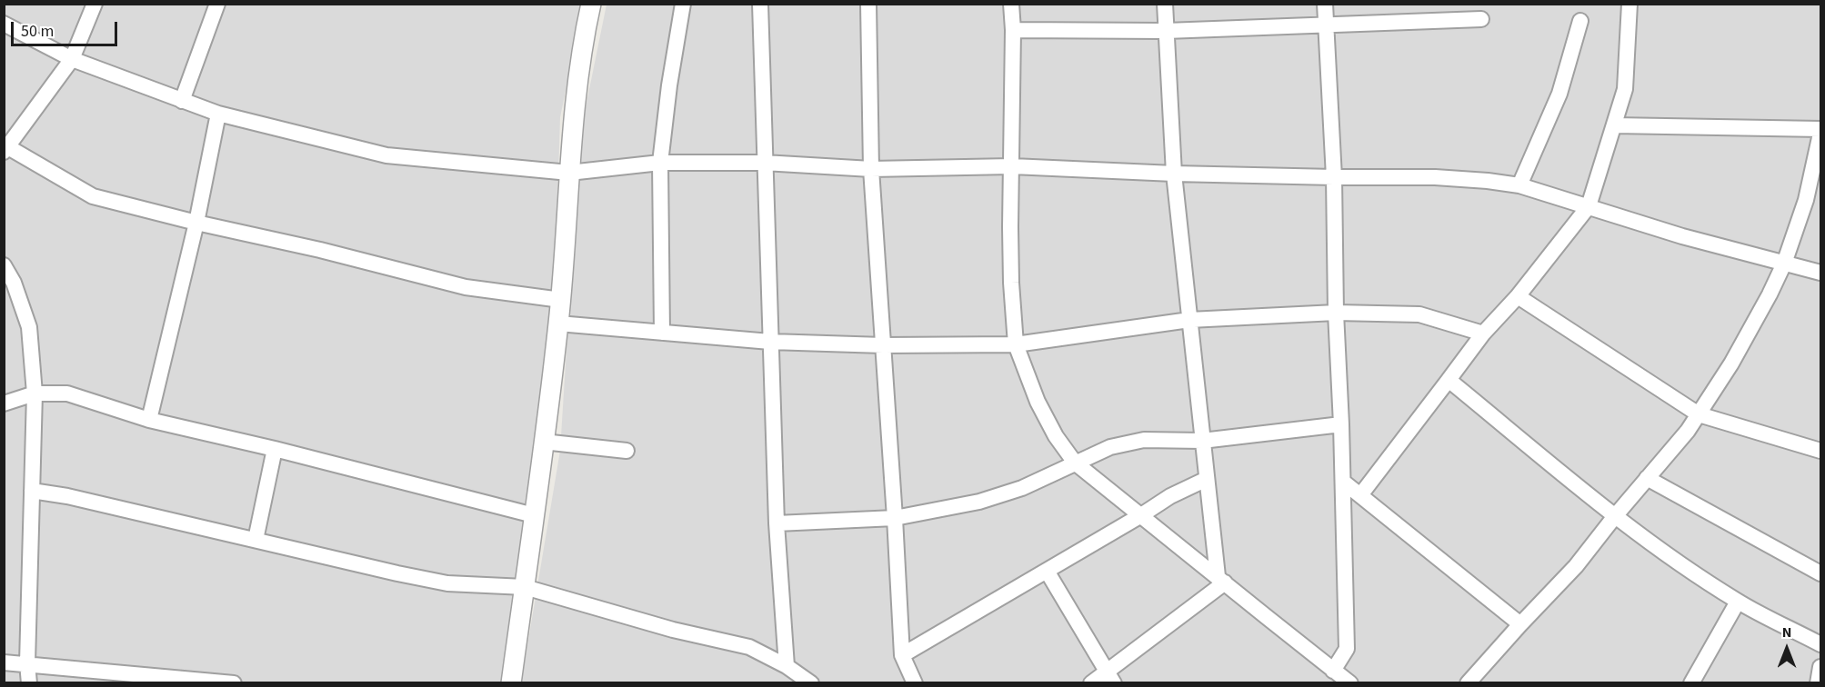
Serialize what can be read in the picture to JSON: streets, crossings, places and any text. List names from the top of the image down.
{
  "scale_bar": "50 m",
  "north": "top"
}
